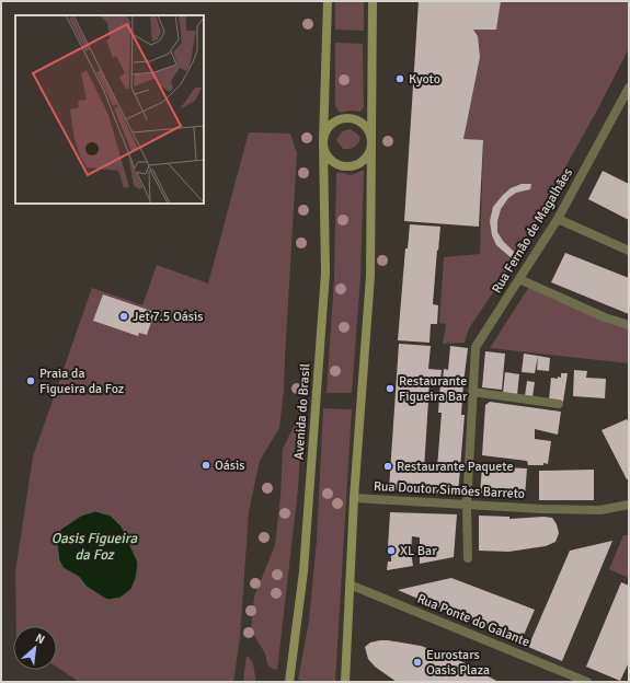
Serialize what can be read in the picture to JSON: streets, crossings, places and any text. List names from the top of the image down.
{
  "streets": {
    "main road": ["Avenida do Brasil"],
    "street": ["Rua Fernão de Magalhães", "Rua Doutor Simões Barreto", "Rua Ponte do Galante"]
  },
  "crossings": [
    ["Rua Fernão de Magalhães", "Rua Doutor Simões Barreto"],
    ["Avenida do Brasil", "Rua Doutor Simões Barreto"],
    ["Avenida do Brasil", "Rua Ponte do Galante"]
  ],
  "water": ["Oasis Figueira da Foz"],
  "places": [
    "Kyoto",
    "Jet 7.5 Oásis",
    "Praia da Figueira da Foz",
    "Restaurante Figueira Bar",
    "Oásis",
    "Restaurante Paquete",
    "XL Bar",
    "Eurostars Oasis Plaza"
  ],
  "north": "top right"
}
